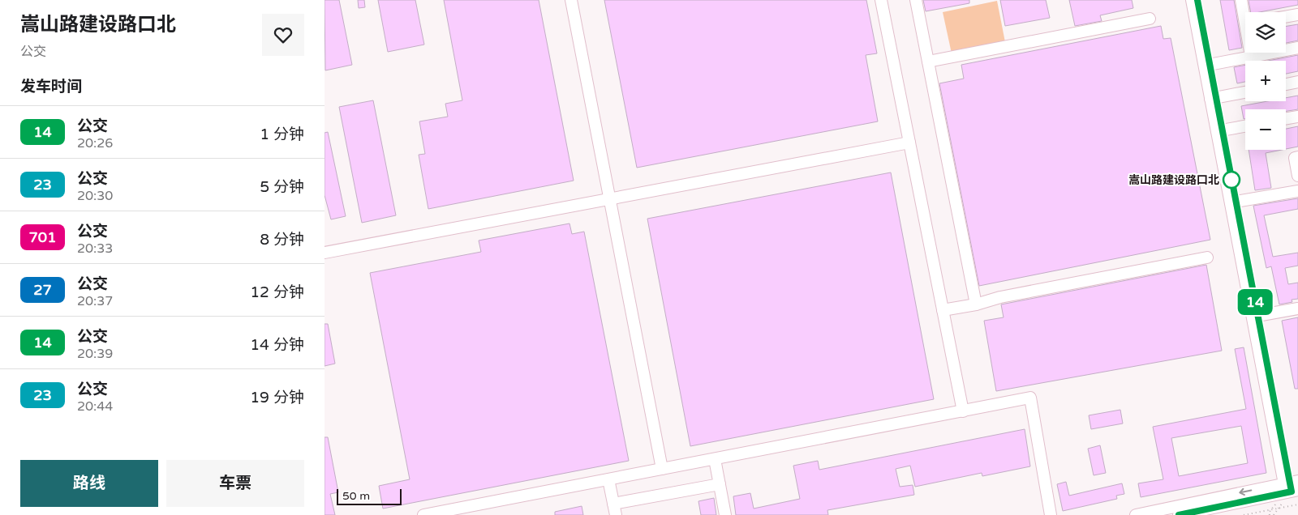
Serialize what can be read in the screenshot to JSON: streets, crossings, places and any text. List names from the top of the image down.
{
  "places": ["嵩山路建设路口北"],
  "lines": ["bus line 14"],
  "scale_bar": "50 m",
  "page": {
    "heading": [
      ["嵩山路建设路口北", "公交"],
      "发车时间"
    ],
    "on_map": "14",
    "map_buttons": ["+", "−"],
    "list": [
      {
        "mark": "14",
        "name": "公交",
        "note": "20:26",
        "value": "1 分钟"
      },
      {
        "mark": "23",
        "name": "公交",
        "note": "20:30",
        "value": "5 分钟"
      },
      {
        "mark": "701",
        "name": "公交",
        "note": "20:33",
        "value": "8 分钟"
      },
      {
        "mark": "27",
        "name": "公交",
        "note": "20:37",
        "value": "12 分钟"
      },
      {
        "mark": "14",
        "name": "公交",
        "note": "20:39",
        "value": "14 分钟"
      },
      {
        "mark": "23",
        "name": "公交",
        "note": "20:44",
        "value": "19 分钟"
      }
    ],
    "buttons": ["路线", "车票"],
    "scale": "50 m"
  }
}
